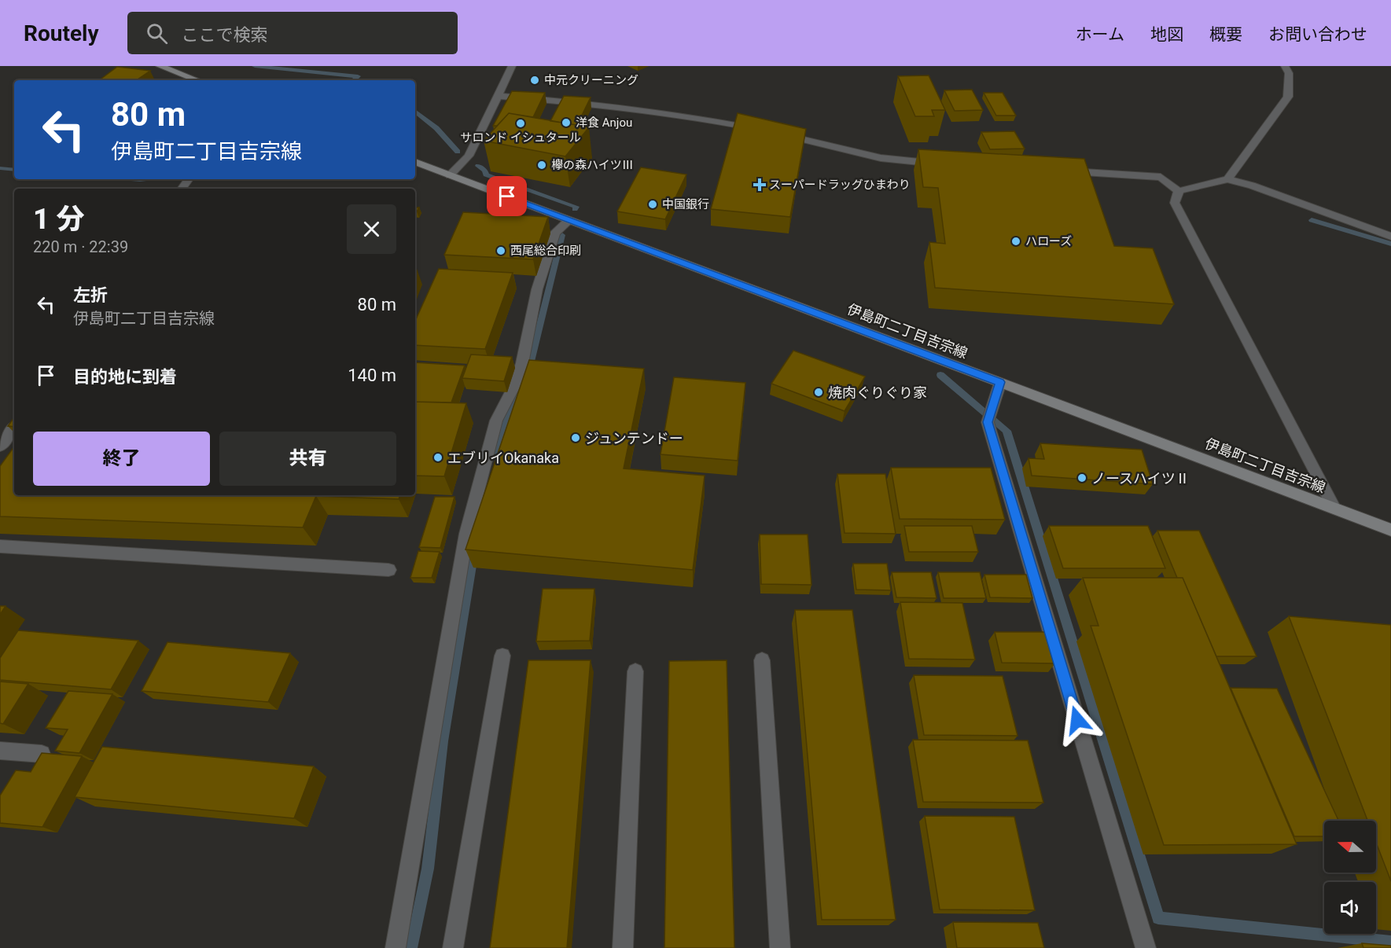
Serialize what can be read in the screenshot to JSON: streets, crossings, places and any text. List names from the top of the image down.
{
  "streets": {
    "street": ["伊島町二丁目吉宗線"]
  },
  "places": {
    "other": [
      "中元クリーニング",
      "洋食 Anjou",
      "サロンド イシュタール",
      "欅の森ハイツⅢ",
      "中国銀行",
      "ハローズ",
      "西尾総合印刷",
      "焼肉ぐりぐり家",
      "ジュンテンドー",
      "エブリイOkanaka",
      "ノースハイツⅡ"
    ],
    "health": ["スーパードラッグひまわり"]
  },
  "north": "left",
  "page": {
    "header": "Routely",
    "search": "ここで検索",
    "nav": [
      "ホーム",
      "地図",
      "概要",
      "お問い合わせ"
    ],
    "turn": ["80 m", "伊島町二丁目吉宗線"],
    "heading": ["1 分", "220 m · 22:39"],
    "list": [
      {
        "name": "左折",
        "note": "伊島町二丁目吉宗線",
        "value": "80 m"
      },
      {
        "name": "目的地に到着",
        "value": "140 m"
      }
    ],
    "buttons": ["終了", "共有"]
  }
}
